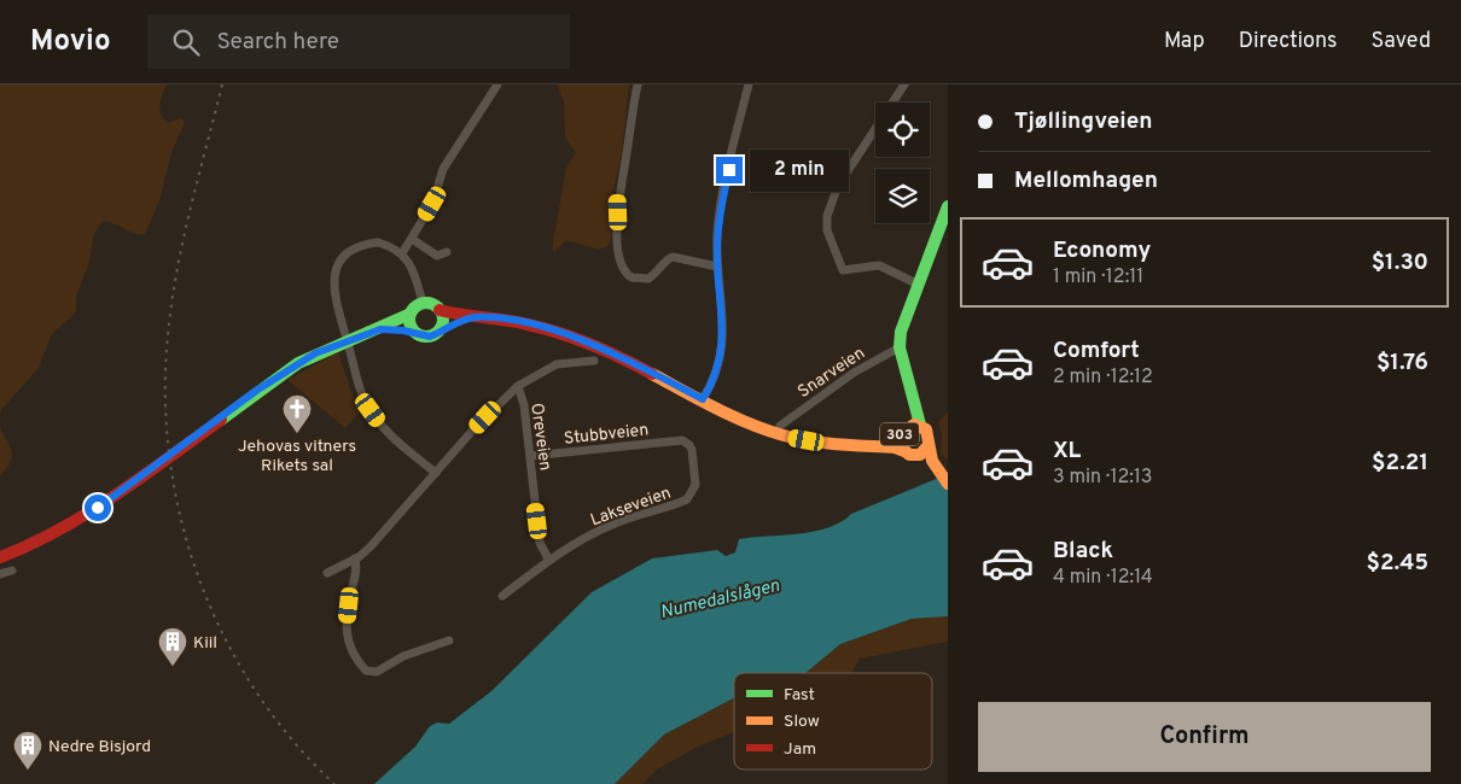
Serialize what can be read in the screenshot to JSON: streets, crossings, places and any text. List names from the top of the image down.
{
  "streets": {
    "main road": ["303"],
    "street": [
      "Snarveien",
      "Stubbveien",
      "Oreveien",
      "Lakseveien"
    ]
  },
  "crossings": [
    ["Stubbveien", "Oreveien"],
    ["Stubbveien", "Lakseveien"],
    ["Oreveien", "Lakseveien"]
  ],
  "water": ["Numedalslågen"],
  "places": {
    "church": ["Jehovas vitners Rikets sal"],
    "building": ["Kiil", "Nedre Bisjord"]
  },
  "legend": ["Fast", "Slow", "Jam"],
  "page": {
    "header": "Movio",
    "search": "Search here",
    "nav": ["Map", "Directions", "Saved"],
    "banner": ["Tjøllingveien", "Mellomhagen"],
    "bubble": "2 min",
    "list": [
      {
        "name": "Economy",
        "note": "1 min · 12:11",
        "value": "$1.30"
      },
      {
        "name": "Comfort",
        "note": "2 min · 12:12",
        "value": "$1.76"
      },
      {
        "name": "XL",
        "note": "3 min · 12:13",
        "value": "$2.21"
      },
      {
        "name": "Black",
        "note": "4 min · 12:14",
        "value": "$2.45"
      }
    ],
    "buttons": "Confirm"
  }
}
